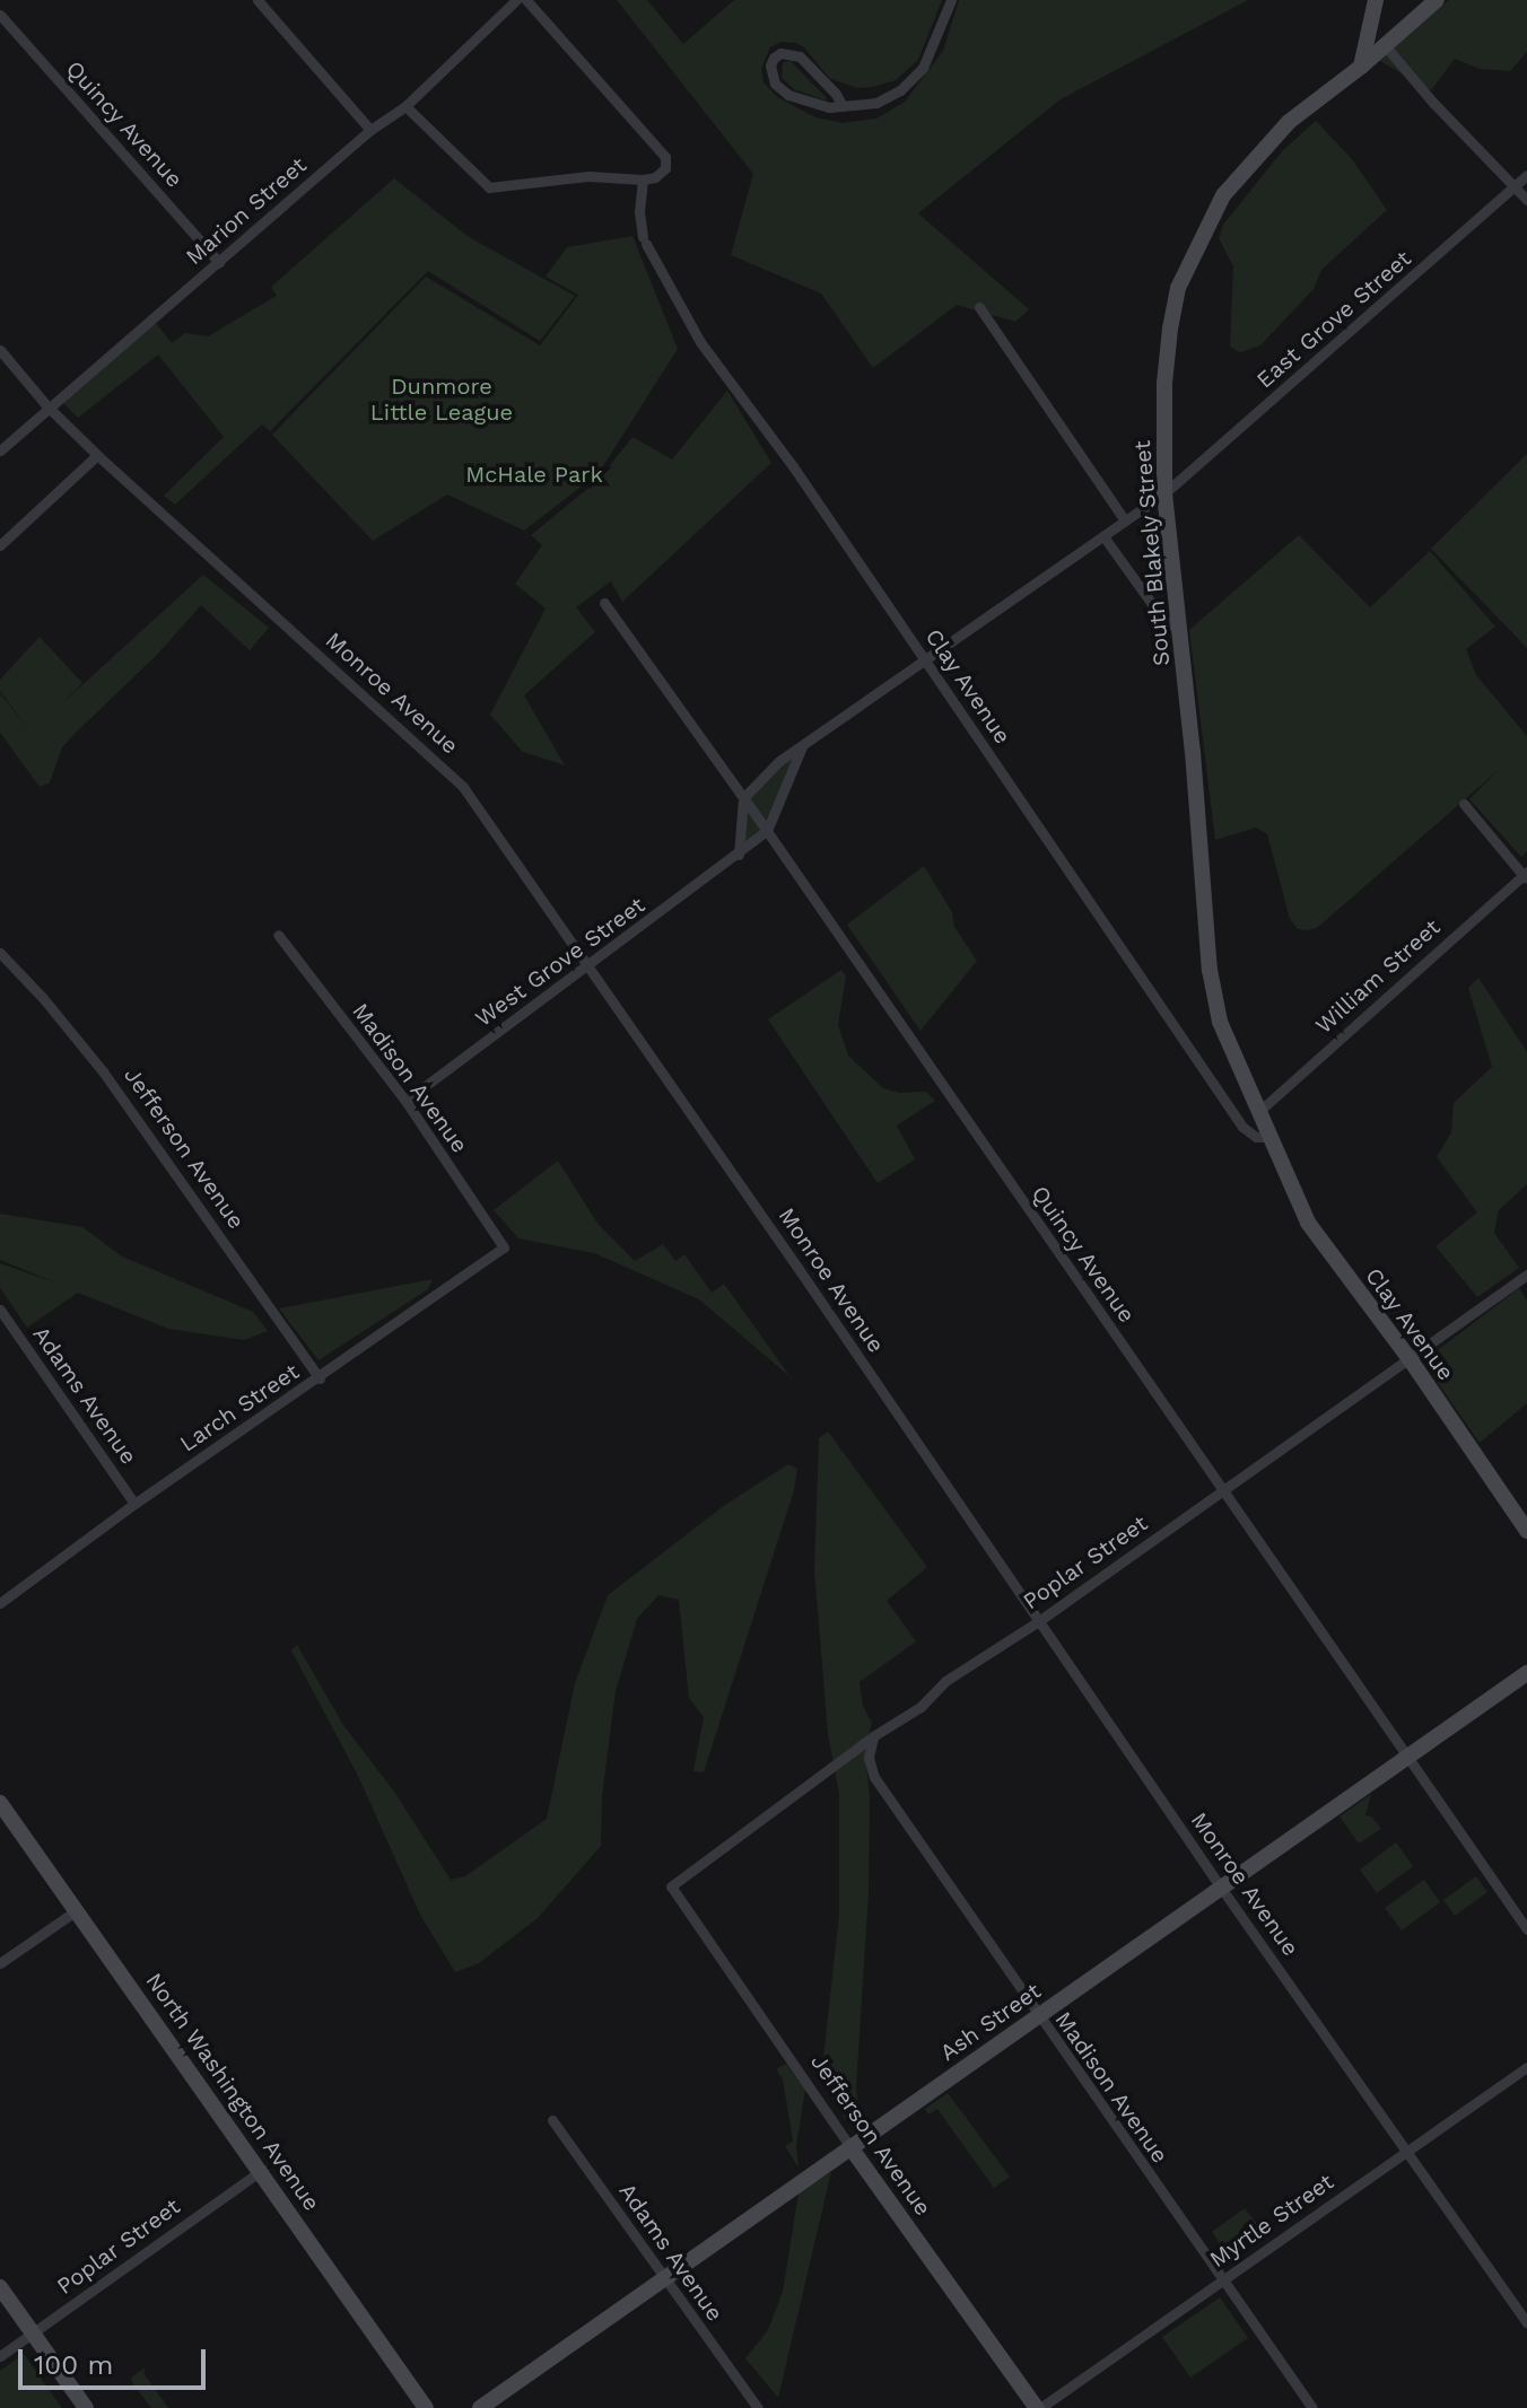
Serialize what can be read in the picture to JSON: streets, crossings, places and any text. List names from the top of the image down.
{
  "streets": {
    "main road": [
      "South Blakely Street",
      "Clay Avenue",
      "Jefferson Avenue",
      "Ash Street",
      "North Washington Avenue"
    ],
    "street": [
      "Quincy Avenue",
      "Marion Street",
      "East Grove Street",
      "Monroe Avenue",
      "West Grove Street",
      "William Street",
      "Madison Avenue",
      "Adams Avenue",
      "Larch Street",
      "Poplar Street",
      "Myrtle Street"
    ]
  },
  "crossings": [
    ["Quincy Avenue", "Marion Street"],
    ["Quincy Avenue", "West Grove Street"],
    ["Quincy Avenue", "Poplar Street"],
    ["Quincy Avenue", "Ash Street"],
    ["Marion Street", "Monroe Avenue"],
    ["East Grove Street", "South Blakely Street"],
    ["South Blakely Street", "Clay Avenue"],
    ["South Blakely Street", "William Street"],
    ["Clay Avenue", "William Street"],
    ["Clay Avenue", "Poplar Street"],
    ["Monroe Avenue", "West Grove Street"],
    ["Monroe Avenue", "Poplar Street"],
    ["Monroe Avenue", "Ash Street"],
    ["Monroe Avenue", "Myrtle Street"],
    ["West Grove Street", "Madison Avenue"],
    ["Madison Avenue", "Larch Street"],
    ["Madison Avenue", "Poplar Street"],
    ["Madison Avenue", "Ash Street"],
    ["Madison Avenue", "Myrtle Street"],
    ["Jefferson Avenue", "Larch Street"],
    ["Jefferson Avenue", "Poplar Street"],
    ["Jefferson Avenue", "Ash Street"],
    ["Jefferson Avenue", "Myrtle Street"],
    ["Adams Avenue", "Larch Street"],
    ["Adams Avenue", "Ash Street"],
    ["Poplar Street", "North Washington Avenue"]
  ],
  "parks": ["Dunmore Little League", "McHale Park"],
  "scale_bar": "100 m"
}
